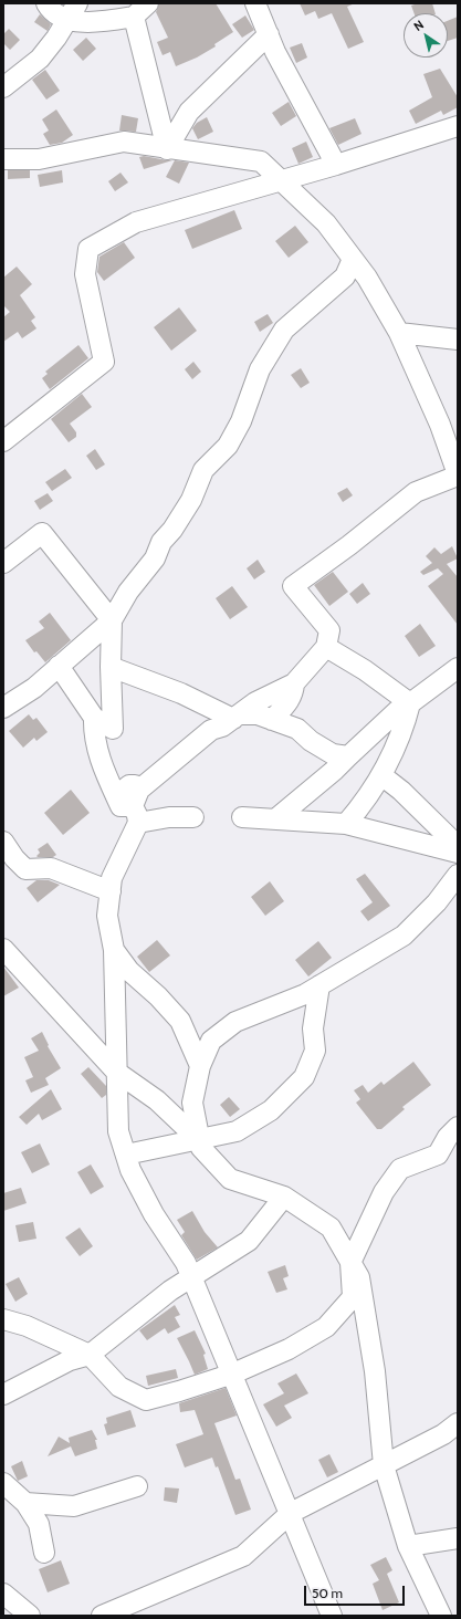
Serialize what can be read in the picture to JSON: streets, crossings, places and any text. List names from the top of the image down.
{
  "scale_bar": "50 m",
  "north": "top left"
}
